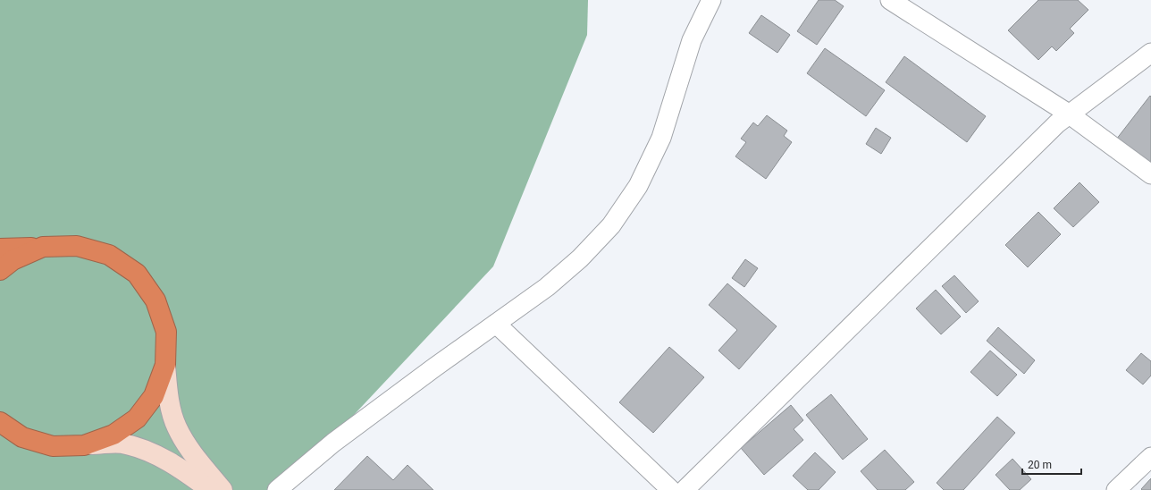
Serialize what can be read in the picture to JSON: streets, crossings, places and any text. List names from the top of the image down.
{
  "scale_bar": "20 m"
}
